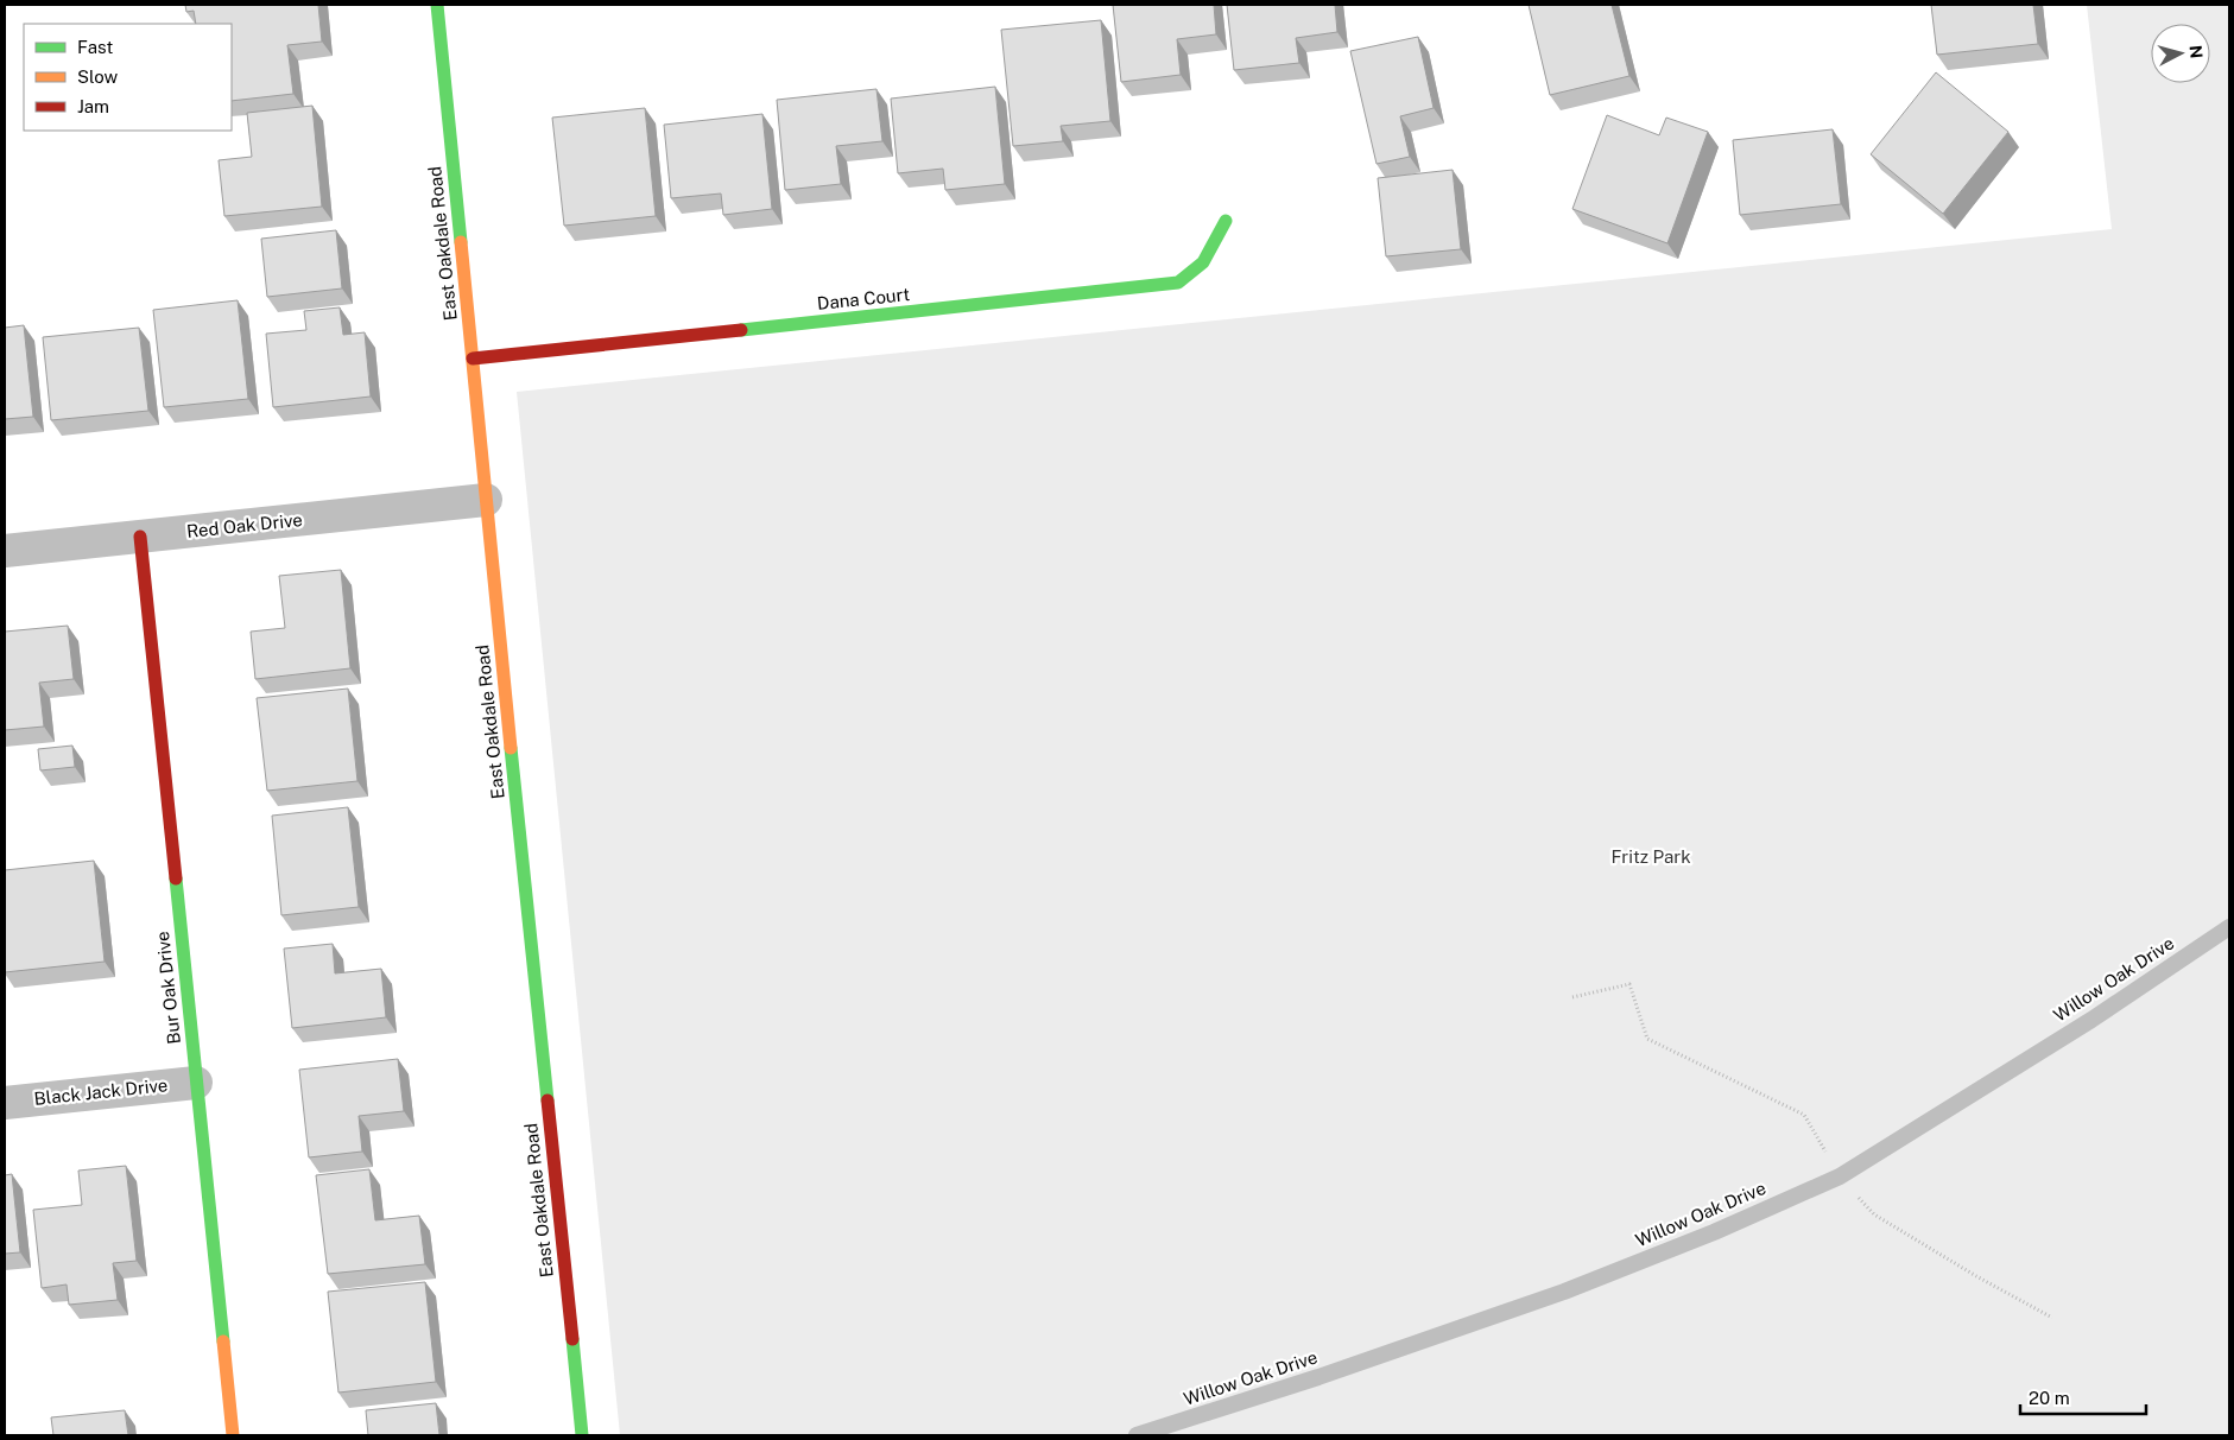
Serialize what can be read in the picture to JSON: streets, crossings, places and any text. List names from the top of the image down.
{
  "streets": {
    "street": [
      "East Oakdale Road",
      "Dana Court",
      "Red Oak Drive",
      "Bur Oak Drive",
      "Black Jack Drive"
    ],
    "lane": ["Willow Oak Drive"]
  },
  "crossings": [
    ["East Oakdale Road", "Dana Court"],
    ["East Oakdale Road", "Red Oak Drive"],
    ["Red Oak Drive", "Bur Oak Drive"],
    ["Bur Oak Drive", "Black Jack Drive"]
  ],
  "parks": ["Fritz Park"],
  "legend": ["Fast", "Slow", "Jam"],
  "scale_bar": "20 m",
  "north": "right"
}
